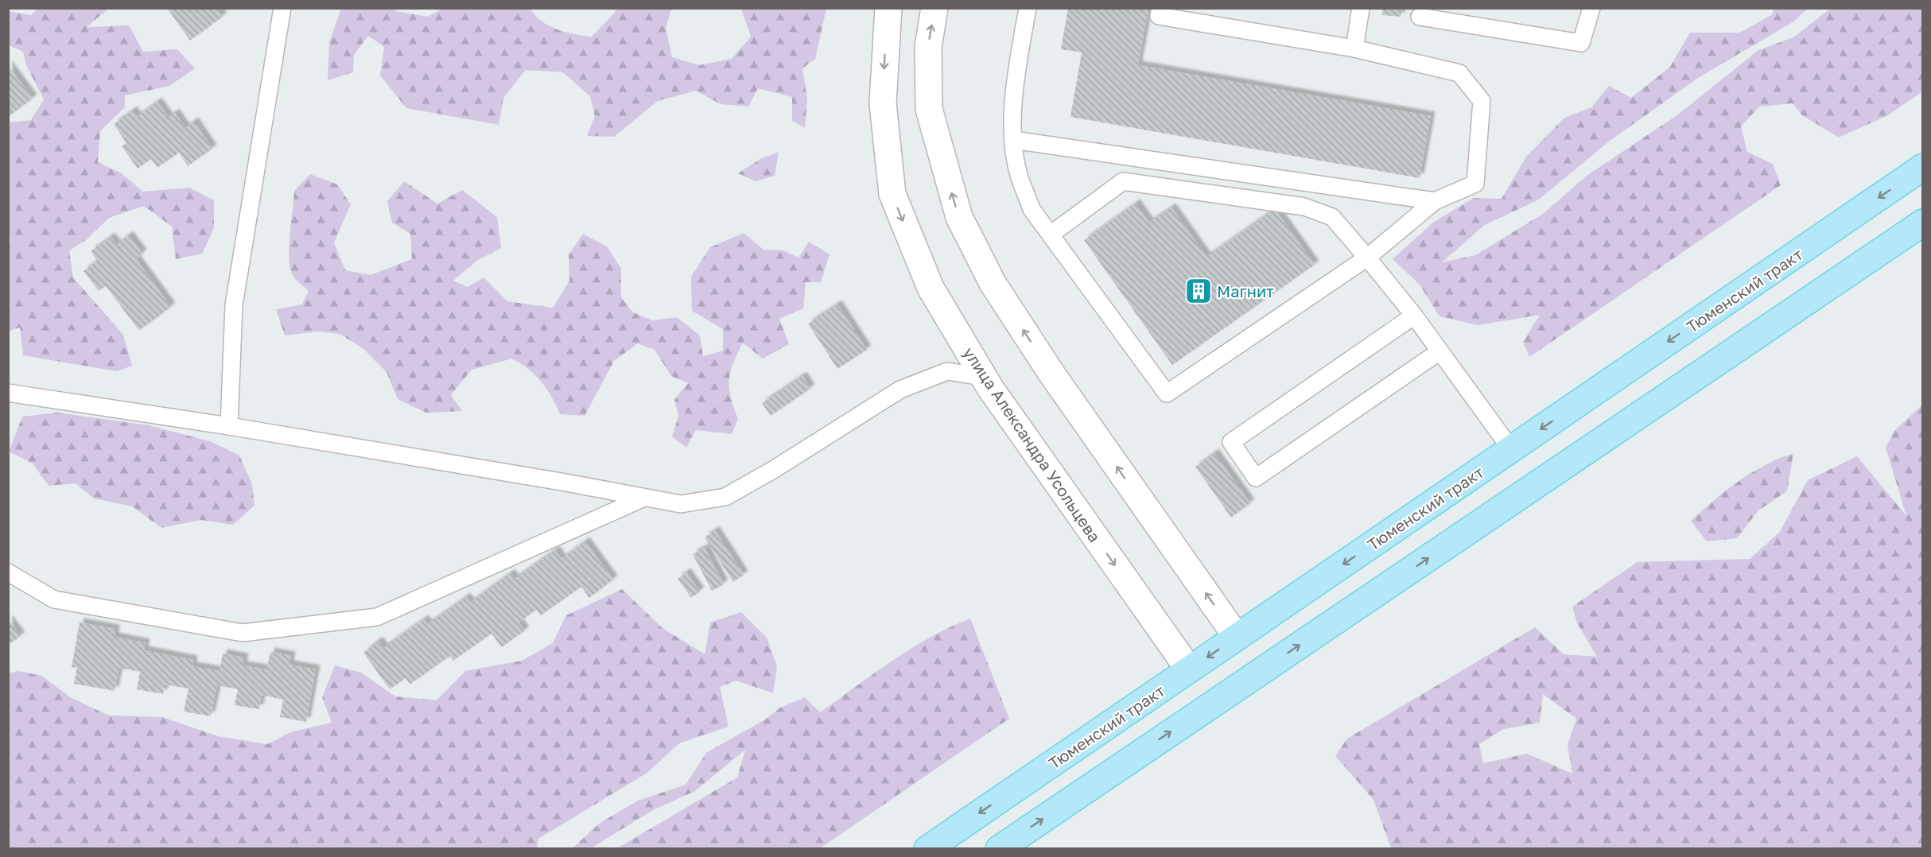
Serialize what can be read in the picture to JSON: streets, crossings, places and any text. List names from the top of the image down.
{
  "streets": {
    "main road": ["Тюменский тракт"],
    "street": ["улица Александра Усольцева"]
  },
  "crossings": [
    ["Тюменский тракт", "улица Александра Усольцева"]
  ],
  "places": {
    "building": ["Магнит"]
  }
}
